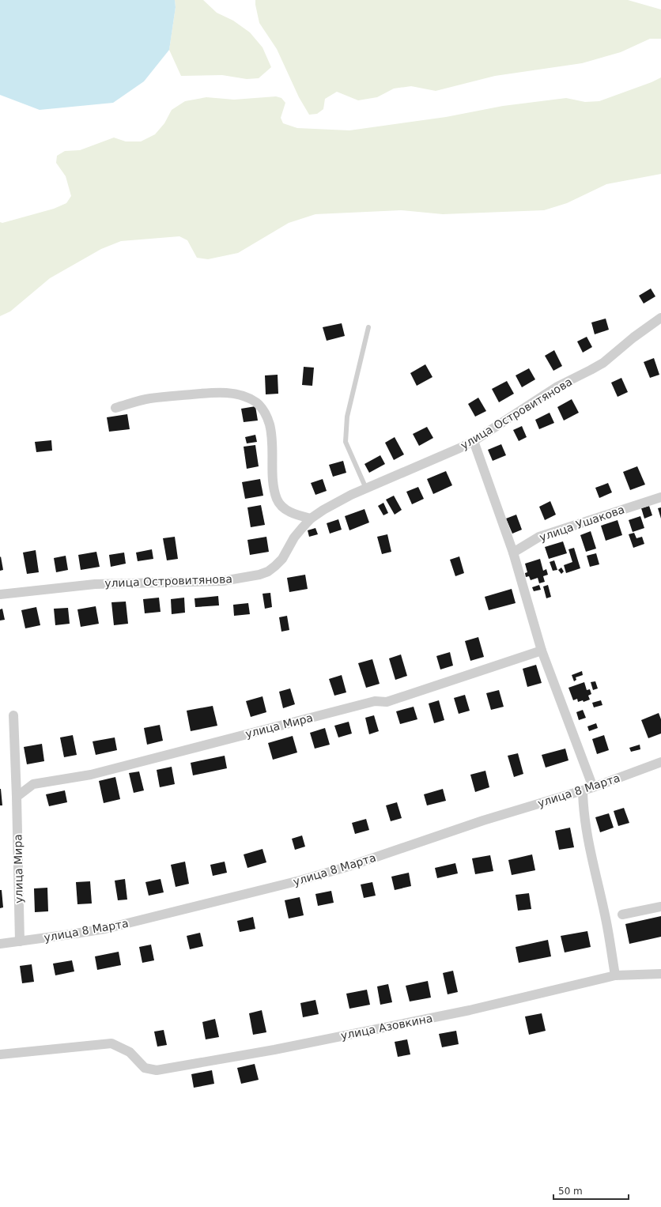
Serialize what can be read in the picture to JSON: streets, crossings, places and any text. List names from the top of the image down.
{
  "streets": {
    "street": [
      "улица Островитянова",
      "улица Ушакова",
      "улица Мира",
      "улица 8 Марта",
      "улица Азовкина"
    ]
  },
  "crossings": [
    ["улица Мира", "улица 8 Марта"]
  ],
  "scale_bar": "50 m"
}
